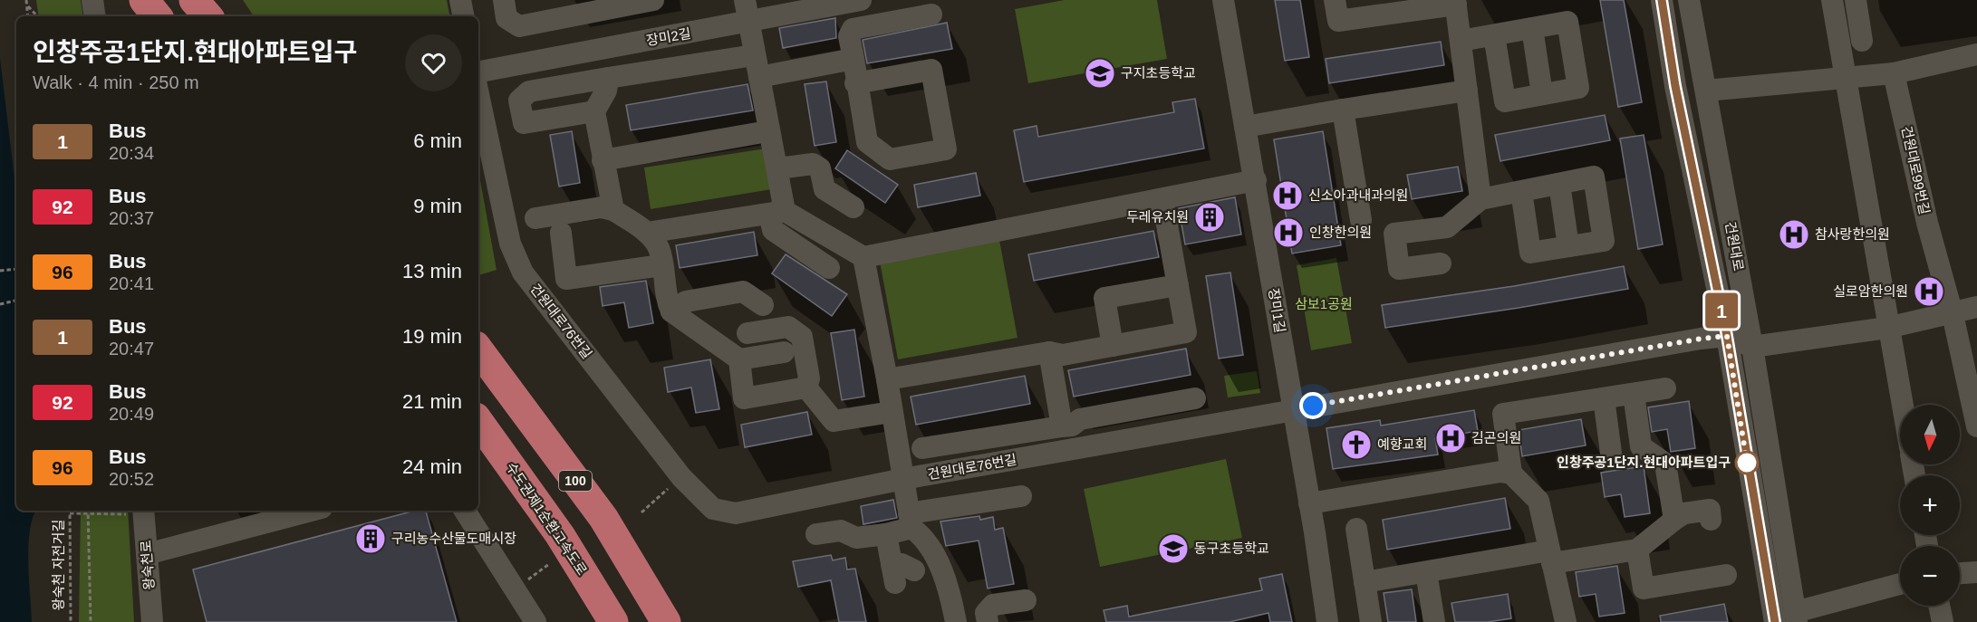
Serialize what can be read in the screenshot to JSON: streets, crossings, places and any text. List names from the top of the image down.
{
  "streets": {
    "highway": ["100", "수도권제1순환고속도로"],
    "street": [
      "장미2길",
      "건원대로99번길",
      "건원대로",
      "장미1길",
      "건원대로76번길",
      "왕숙천로"
    ],
    "path": ["왕숙천 자전거길"]
  },
  "crossings": [
    ["건원대로", "건원대로76번길"],
    ["장미1길", "건원대로76번길"]
  ],
  "parks": ["삼보1공원"],
  "places": {
    "school or university": ["구지초등학교", "동구초등학교"],
    "hospital": [
      "신소아과내과의원",
      "인창한의원",
      "참사랑한의원",
      "실로암한의원",
      "김곤의원"
    ],
    "building": ["두레유치원", "구리농수산물도매시장"],
    "church": ["예향교회"],
    "other": ["인창주공1단지.현대아파트입구"]
  },
  "lines": ["bus line 1"],
  "north": "bottom",
  "page": {
    "on_map": "1",
    "heading": ["인창주공1단지.현대아파트입구", "Walk · 4 min · 250 m"],
    "list": [
      {
        "mark": "1",
        "name": "Bus",
        "note": "20:34",
        "value": "6 min"
      },
      {
        "mark": "92",
        "name": "Bus",
        "note": "20:37",
        "value": "9 min"
      },
      {
        "mark": "96",
        "name": "Bus",
        "note": "20:41",
        "value": "13 min"
      },
      {
        "mark": "1",
        "name": "Bus",
        "note": "20:47",
        "value": "19 min"
      },
      {
        "mark": "92",
        "name": "Bus",
        "note": "20:49",
        "value": "21 min"
      },
      {
        "mark": "96",
        "name": "Bus",
        "note": "20:52",
        "value": "24 min"
      }
    ],
    "map_buttons": ["+", "−"]
  }
}
